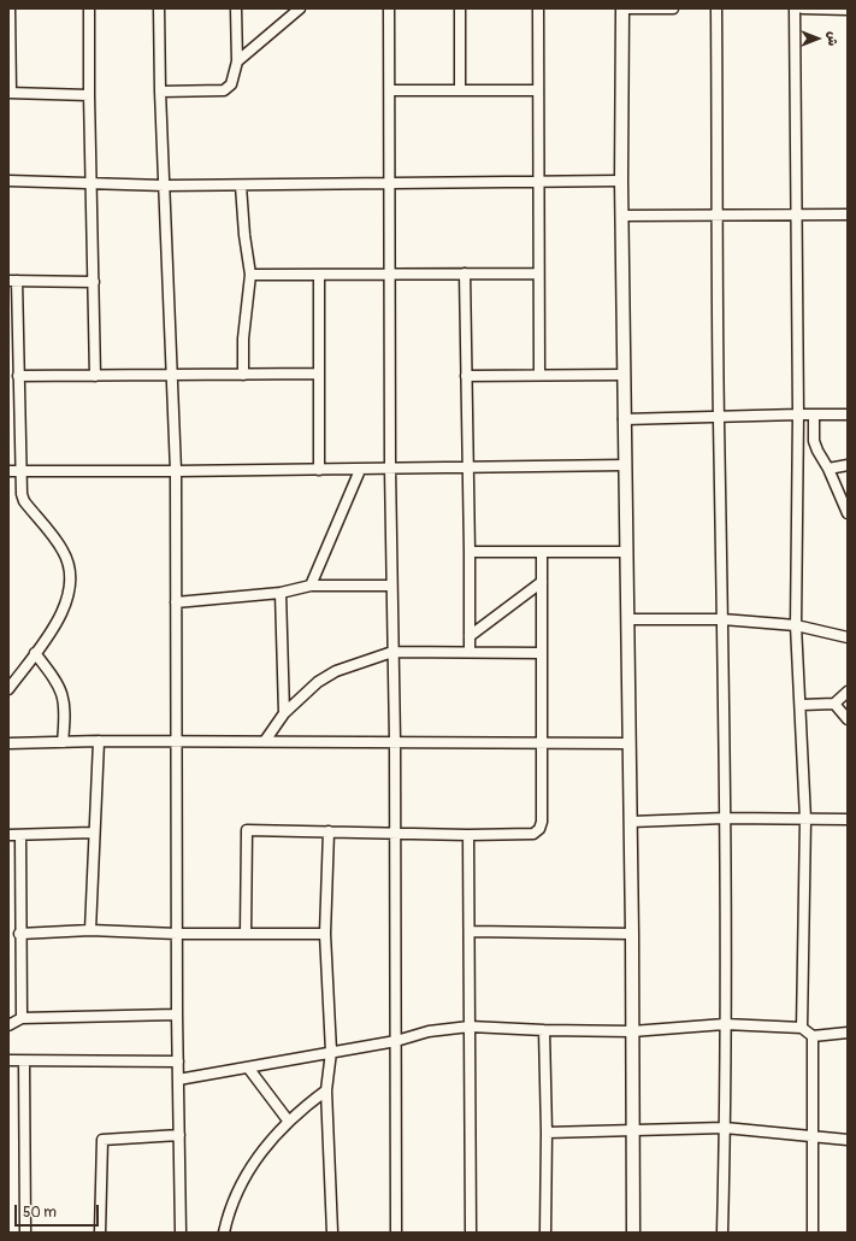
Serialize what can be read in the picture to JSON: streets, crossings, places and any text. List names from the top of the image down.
{
  "scale_bar": "50 m",
  "north": "right"
}
